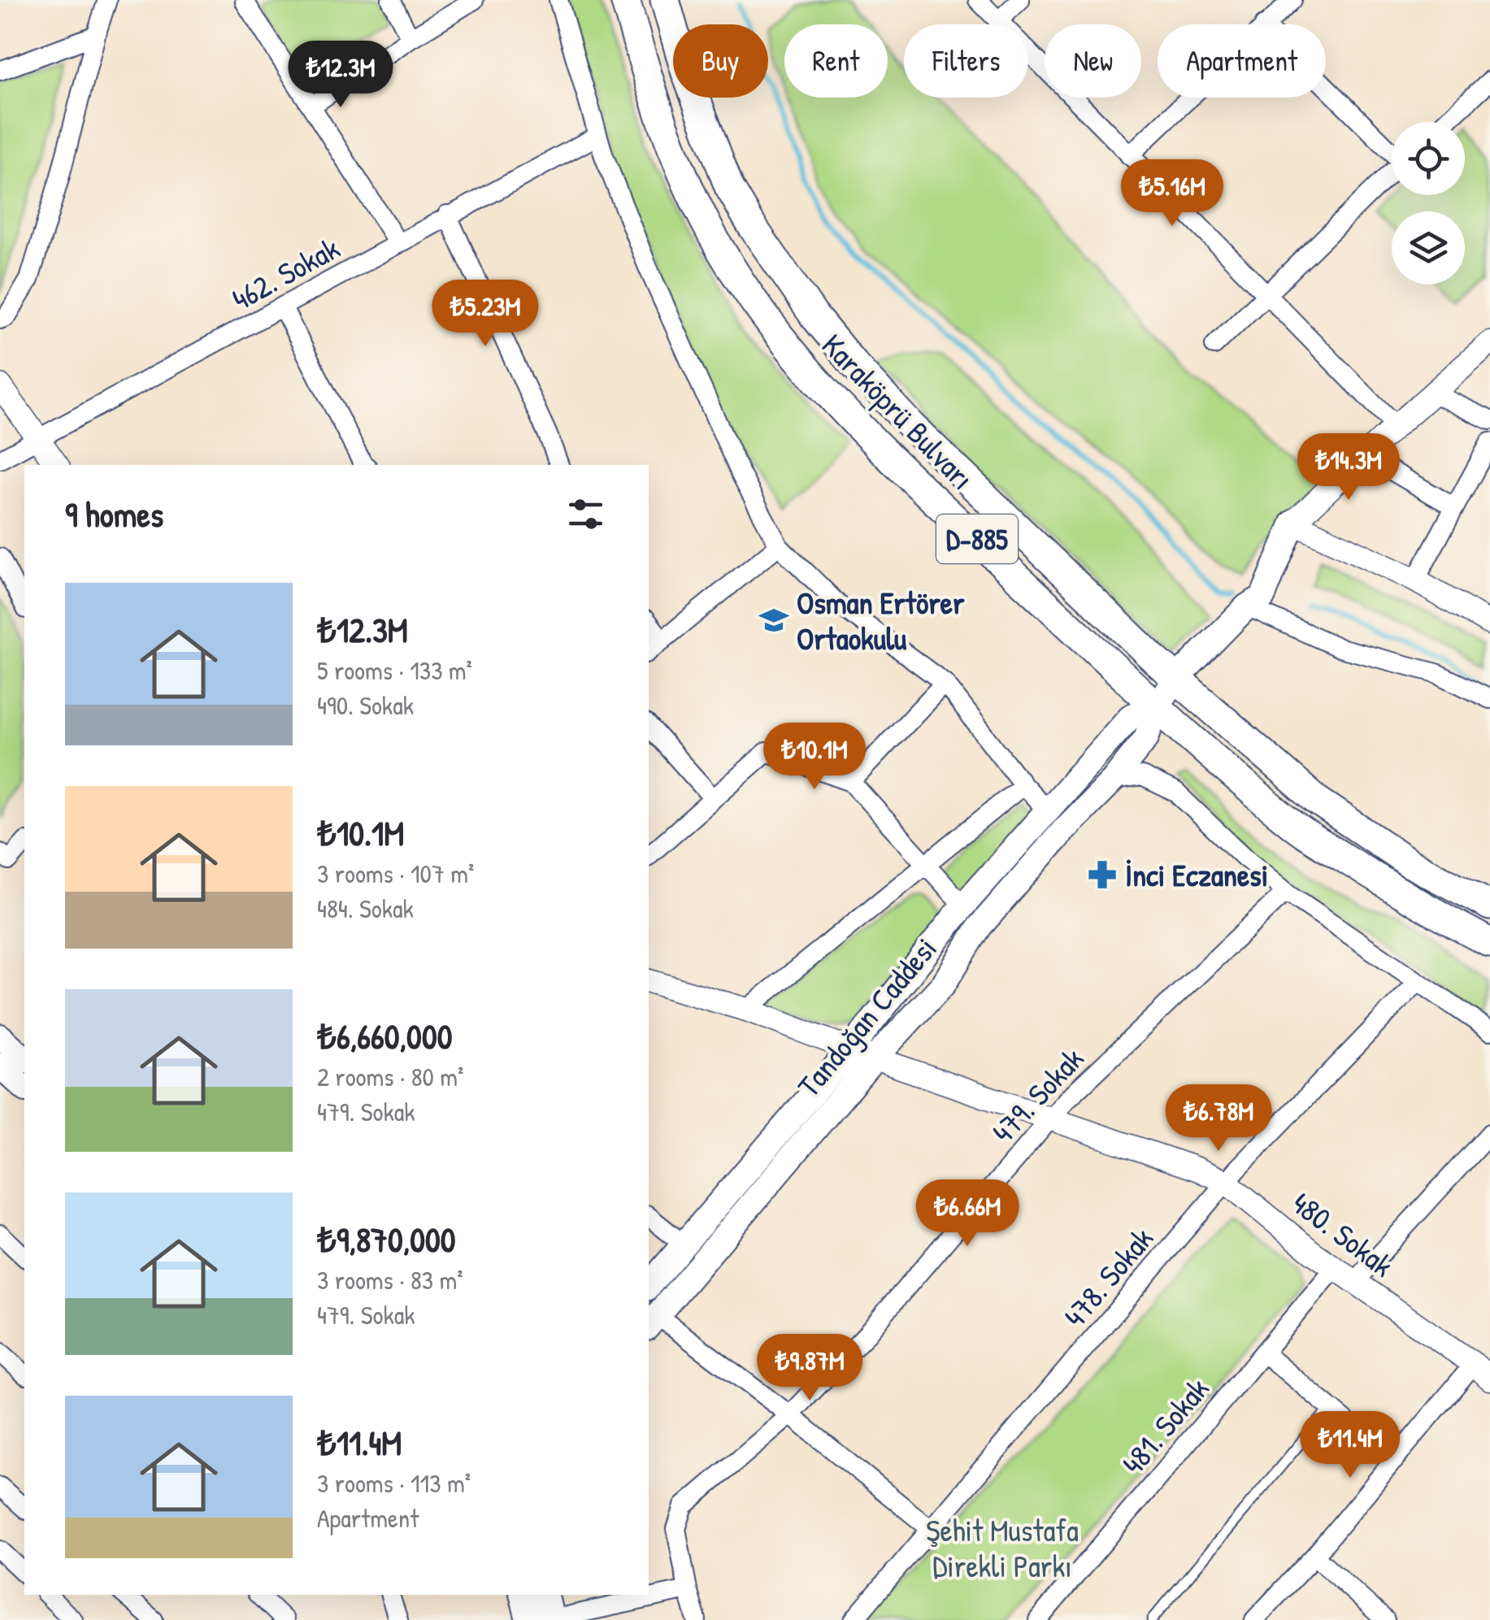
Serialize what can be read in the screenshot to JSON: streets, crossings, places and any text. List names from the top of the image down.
{
  "streets": {
    "highway": ["Karaköprü Bulvarı", "D-885"],
    "main road": ["Tandoğan Caddesi"],
    "street": [
      "462. Sokak",
      "479. Sokak",
      "480. Sokak",
      "478. Sokak",
      "481. Sokak"
    ]
  },
  "crossings": [
    ["Karaköprü Bulvarı", "Tandoğan Caddesi"],
    ["Tandoğan Caddesi", "480. Sokak"],
    ["479. Sokak", "480. Sokak"],
    ["480. Sokak", "478. Sokak"],
    ["480. Sokak", "481. Sokak"]
  ],
  "parks": ["Şehit Mustafa Direkli Parkı"],
  "places": {
    "school or university": ["Osman Ertörer Ortaokulu"],
    "pharmacy": ["İnci Eczanesi"]
  },
  "page": {
    "chip": [
      "Buy",
      "Rent",
      "Filters",
      "New",
      "Apartment"
    ],
    "price": [
      "₺12.3M",
      "₺5.16M",
      "₺5.23M",
      "₺14.3M",
      "₺10.1M",
      "₺6.78M",
      "₺6.66M",
      "₺9.87M",
      "₺11.4M"
    ],
    "heading": "9 homes",
    "list": [
      {
        "name": "₺12.3M",
        "note": "5 rooms · 133 m² · 490. Sokak"
      },
      {
        "name": "₺10.1M",
        "note": "3 rooms · 107 m² · 484. Sokak"
      },
      {
        "name": "₺6,660,000",
        "note": "2 rooms · 80 m² · 479. Sokak"
      },
      {
        "name": "₺9,870,000",
        "note": "3 rooms · 83 m² · 479. Sokak"
      },
      {
        "name": "₺11.4M",
        "note": "3 rooms · 113 m² · Apartment"
      }
    ]
  }
}
